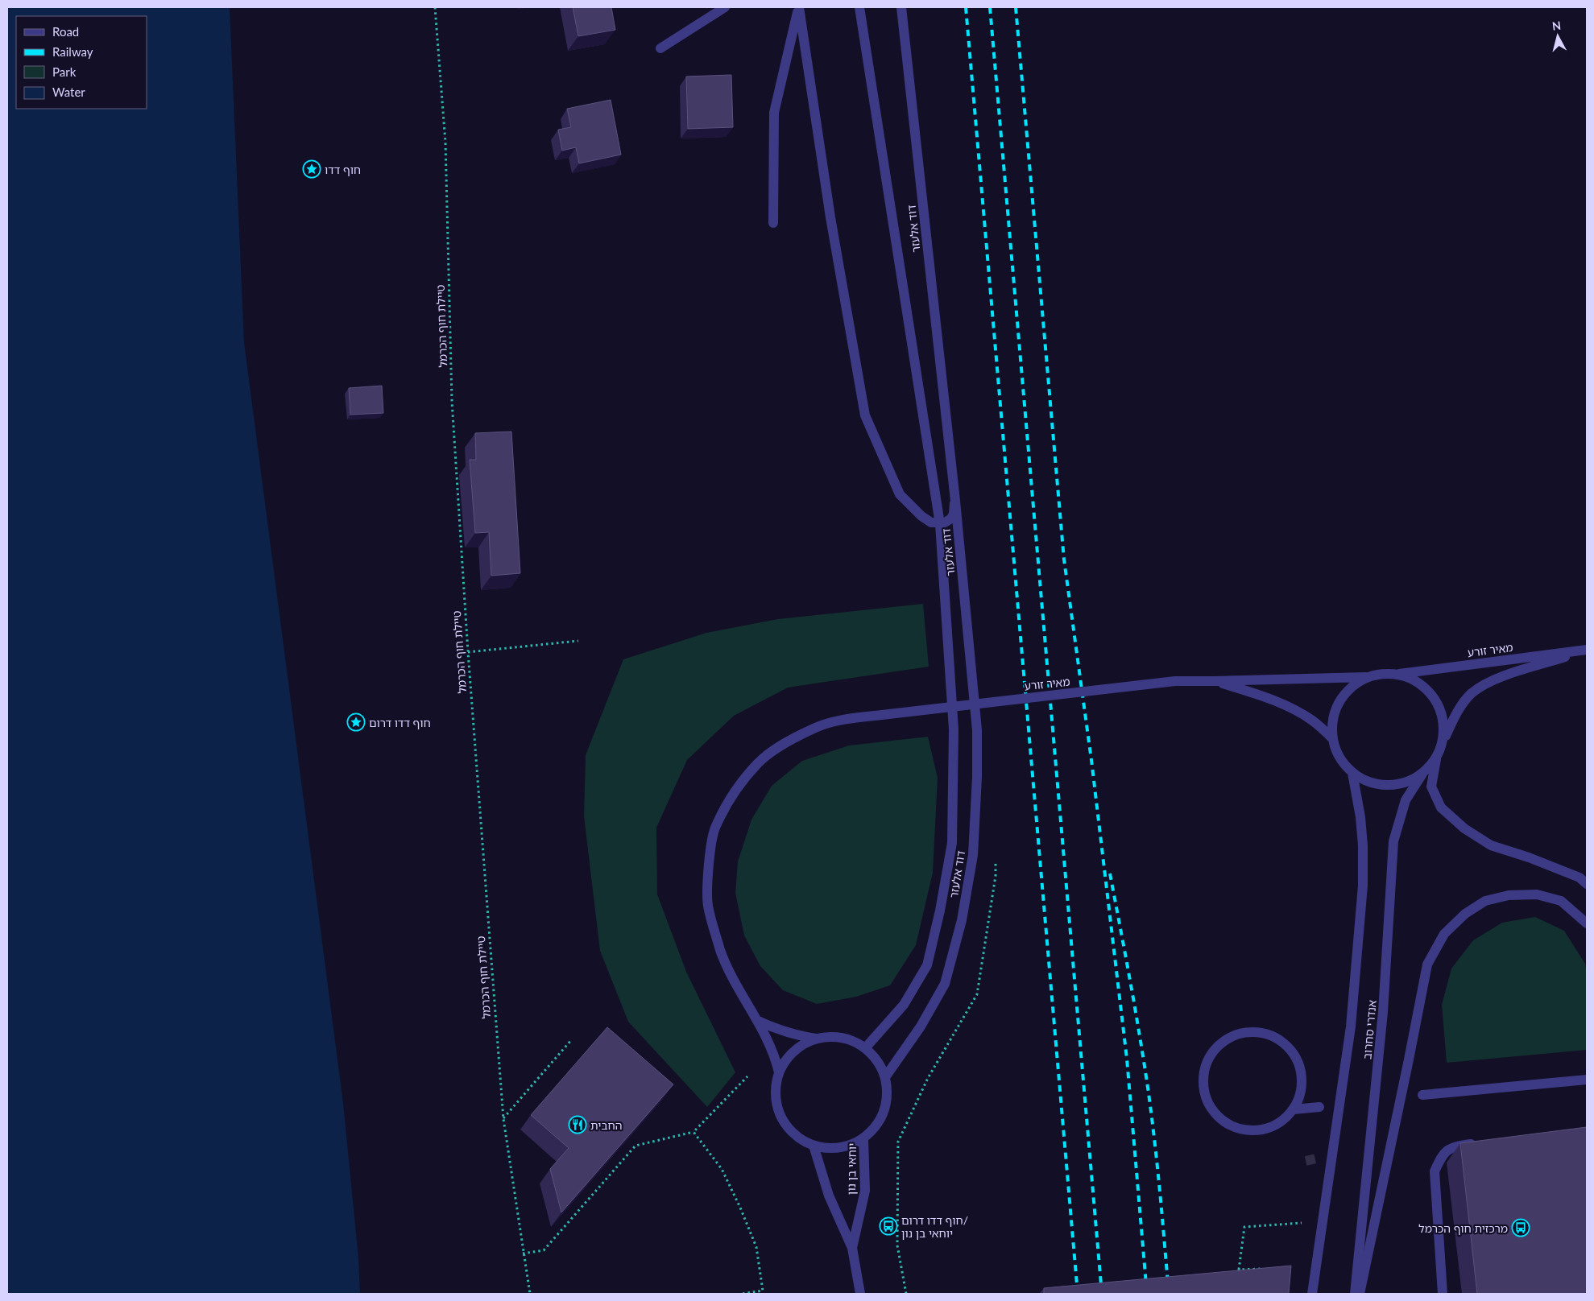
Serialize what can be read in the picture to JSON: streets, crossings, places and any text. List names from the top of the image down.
{
  "streets": {
    "street": [
      "דוד אלעזר",
      "מאיר זורע",
      "אנדרי סחרוב",
      "יוחאי בן נון"
    ],
    "path": ["טיילת חוף הכרמל"]
  },
  "crossings": [
    ["דוד אלעזר", "יוחאי בן נון"],
    ["מאיר זורע", "אנדרי סחרוב"]
  ],
  "places": {
    "place": ["חוף דדו", "חוף דדו דרום"],
    "restaurant": ["החבית"],
    "bus stop": ["חוף דדו דרום/ יוחאי בן נון", "מרכזית חוף הכרמל"]
  },
  "legend": [
    "Road",
    "Railway",
    "Park",
    "Water"
  ],
  "north": "top"
}
